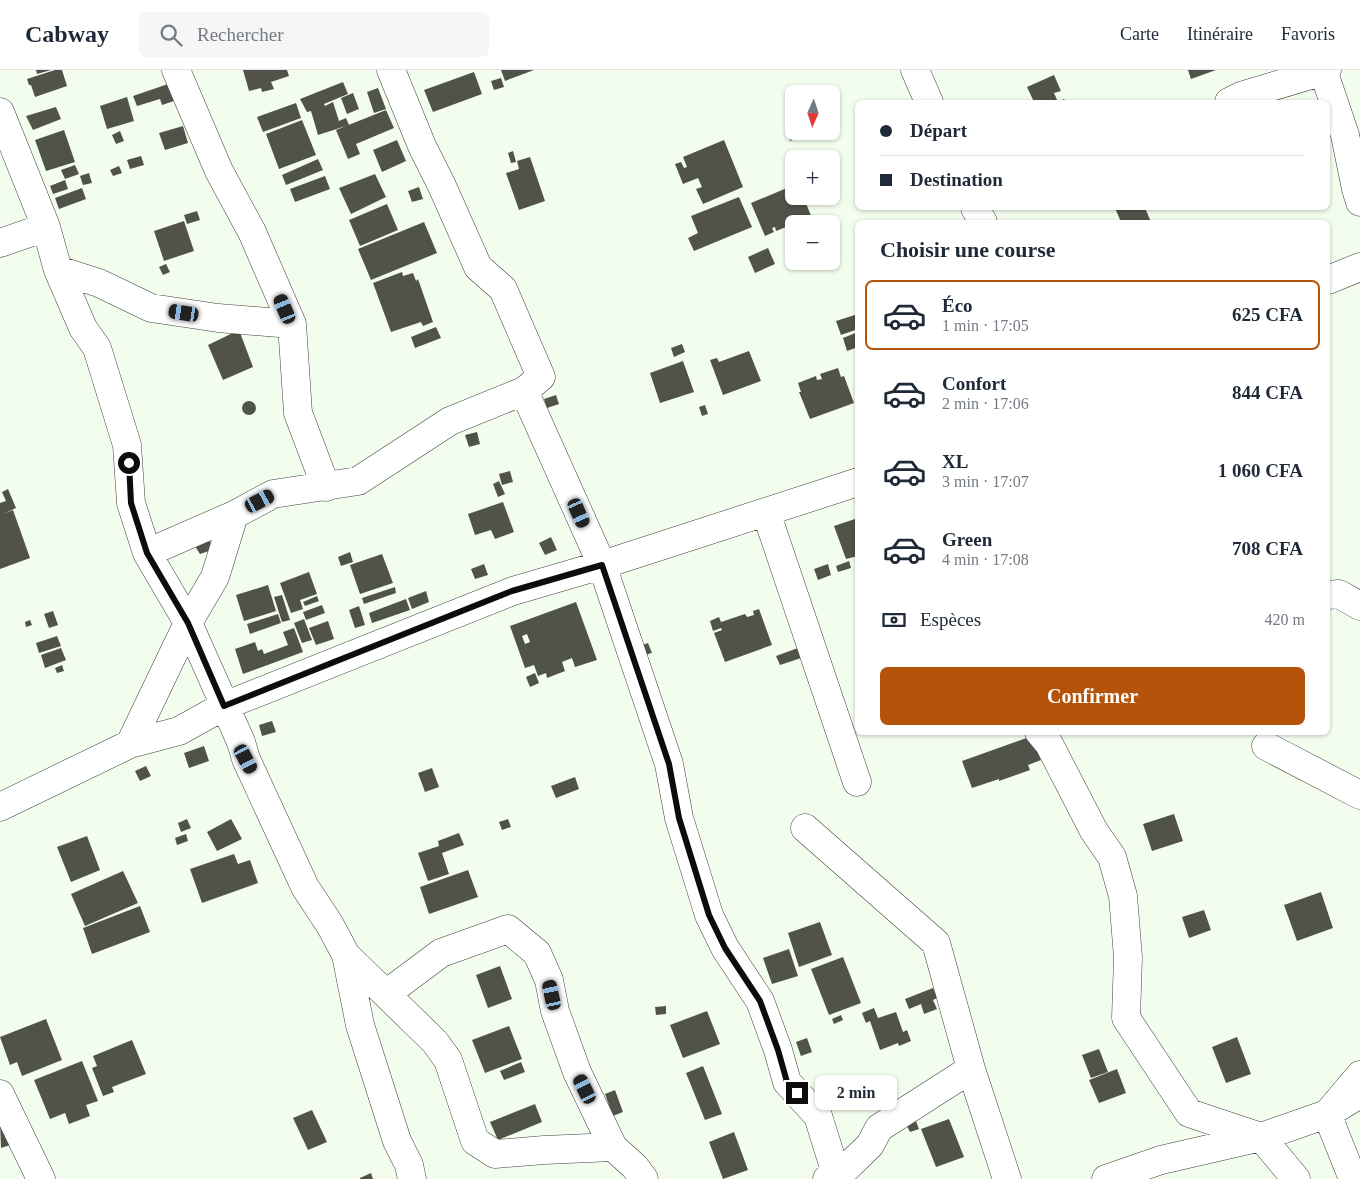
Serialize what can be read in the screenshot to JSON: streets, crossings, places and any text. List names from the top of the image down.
{
  "north": "bottom",
  "page": {
    "header": "Cabway",
    "search": "Rechercher",
    "nav": ["Carte", "Itinéraire", "Favoris"],
    "map_buttons": ["+", "−"],
    "banner": ["Départ", "Destination"],
    "heading": "Choisir une course",
    "list": [
      {
        "name": "Éco",
        "note": "1 min · 17:05",
        "value": "625 CFA"
      },
      {
        "name": "Confort",
        "note": "2 min · 17:06",
        "value": "844 CFA"
      },
      {
        "name": "XL",
        "note": "3 min · 17:07",
        "value": "1 060 CFA"
      },
      {
        "name": "Green",
        "note": "4 min · 17:08",
        "value": "708 CFA"
      }
    ],
    "pay": ["Espèces", "420 m"],
    "buttons": "Confirmer",
    "bubble": "2 min"
  }
}
